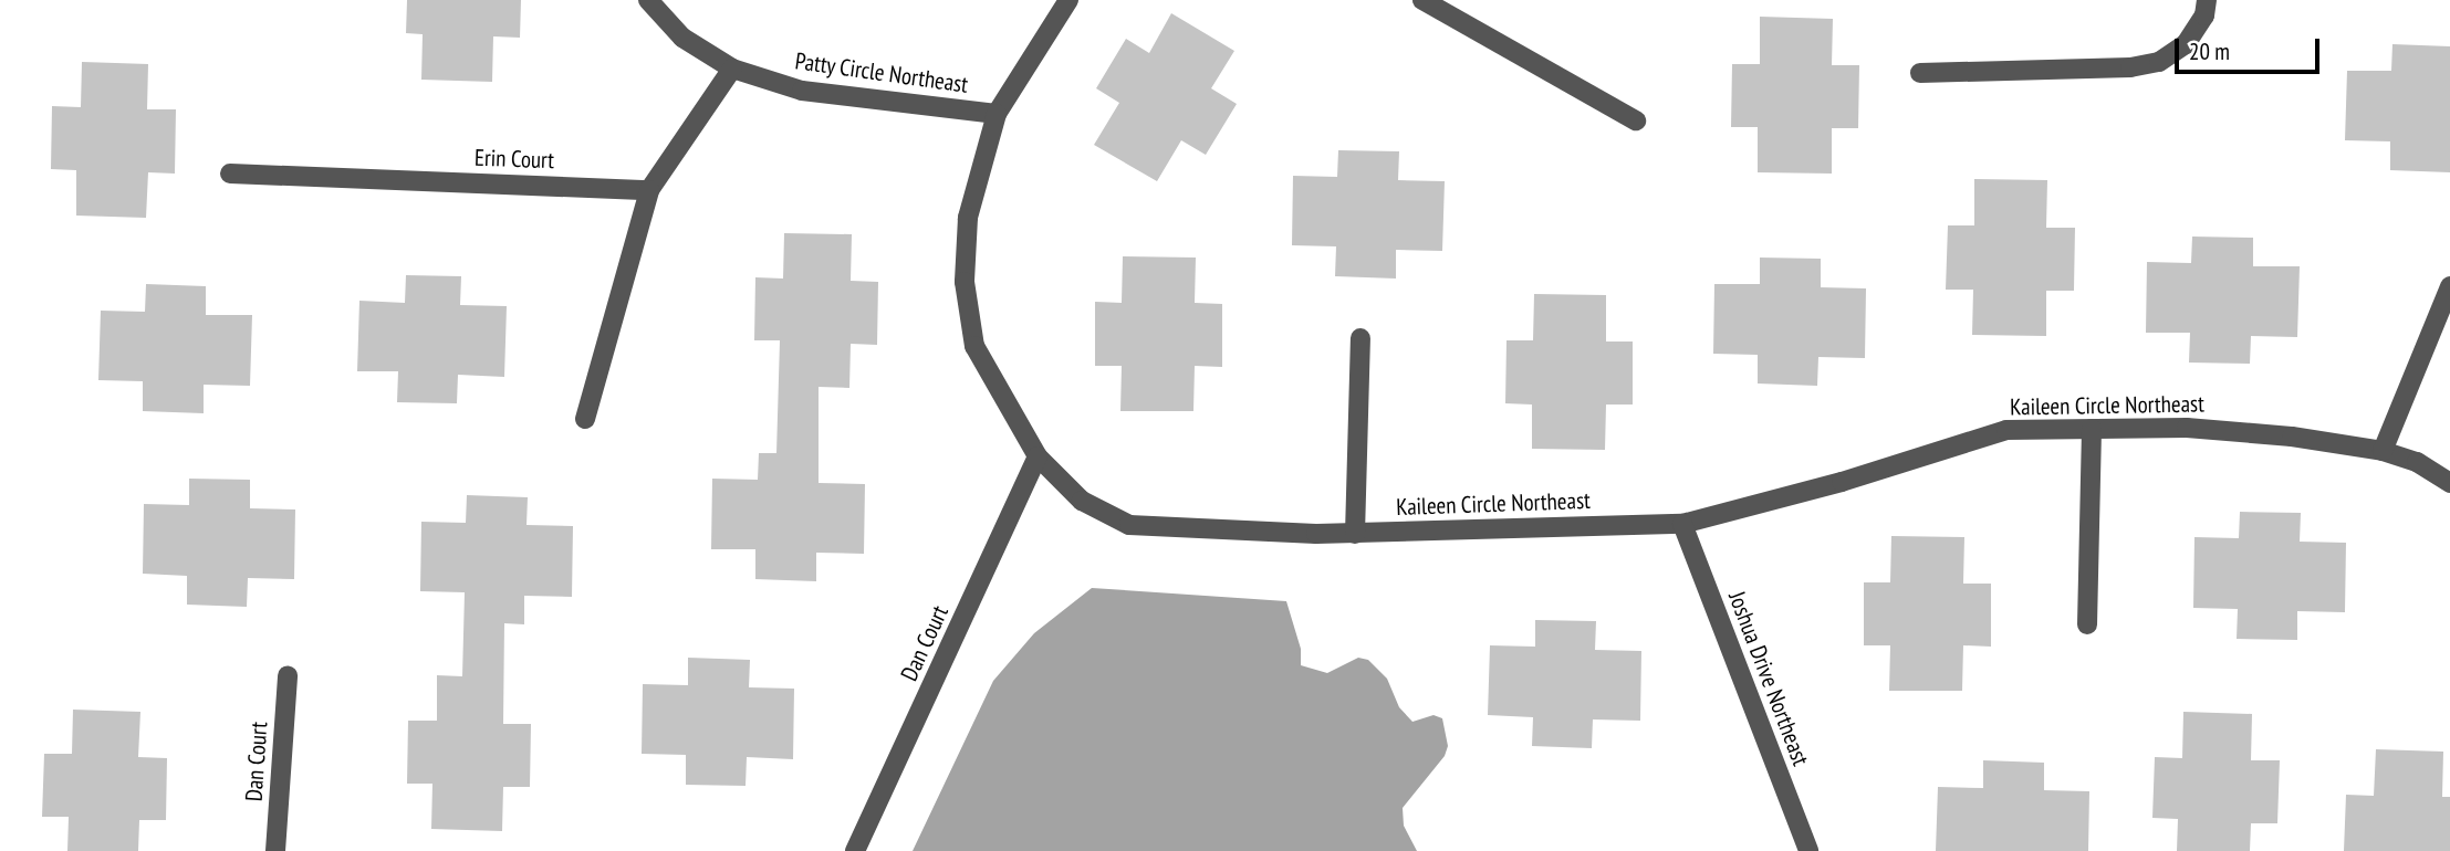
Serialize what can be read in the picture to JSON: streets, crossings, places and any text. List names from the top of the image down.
{
  "streets": {
    "street": [
      "Patty Circle Northeast",
      "Erin Court",
      "Kaileen Circle Northeast",
      "Dan Court",
      "Joshua Drive Northeast"
    ]
  },
  "crossings": [
    ["Patty Circle Northeast", "Kaileen Circle Northeast"],
    ["Kaileen Circle Northeast", "Dan Court"],
    ["Kaileen Circle Northeast", "Joshua Drive Northeast"]
  ],
  "scale_bar": "20 m"
}
